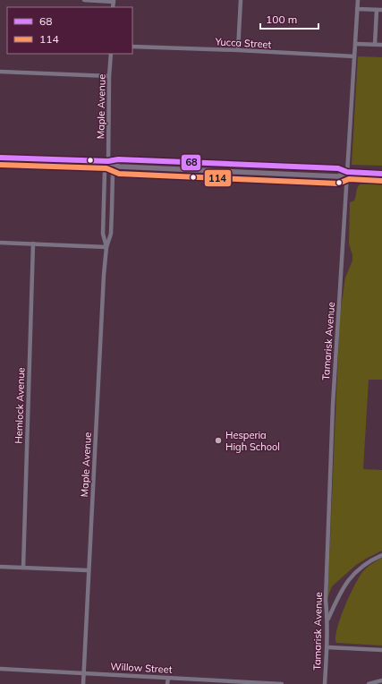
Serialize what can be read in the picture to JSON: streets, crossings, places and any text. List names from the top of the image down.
{
  "streets": {
    "street": [
      "Yucca Street",
      "Maple Avenue",
      "Tamarisk Avenue",
      "Hemlock Avenue",
      "Willow Street"
    ]
  },
  "crossings": [
    ["Yucca Street", "Tamarisk Avenue"],
    ["Maple Avenue", "Willow Street"]
  ],
  "places": ["Hesperia High School"],
  "lines": ["transit line 68", "transit line 114"],
  "legend": ["68", "114"],
  "scale_bar": "100 m"
}
